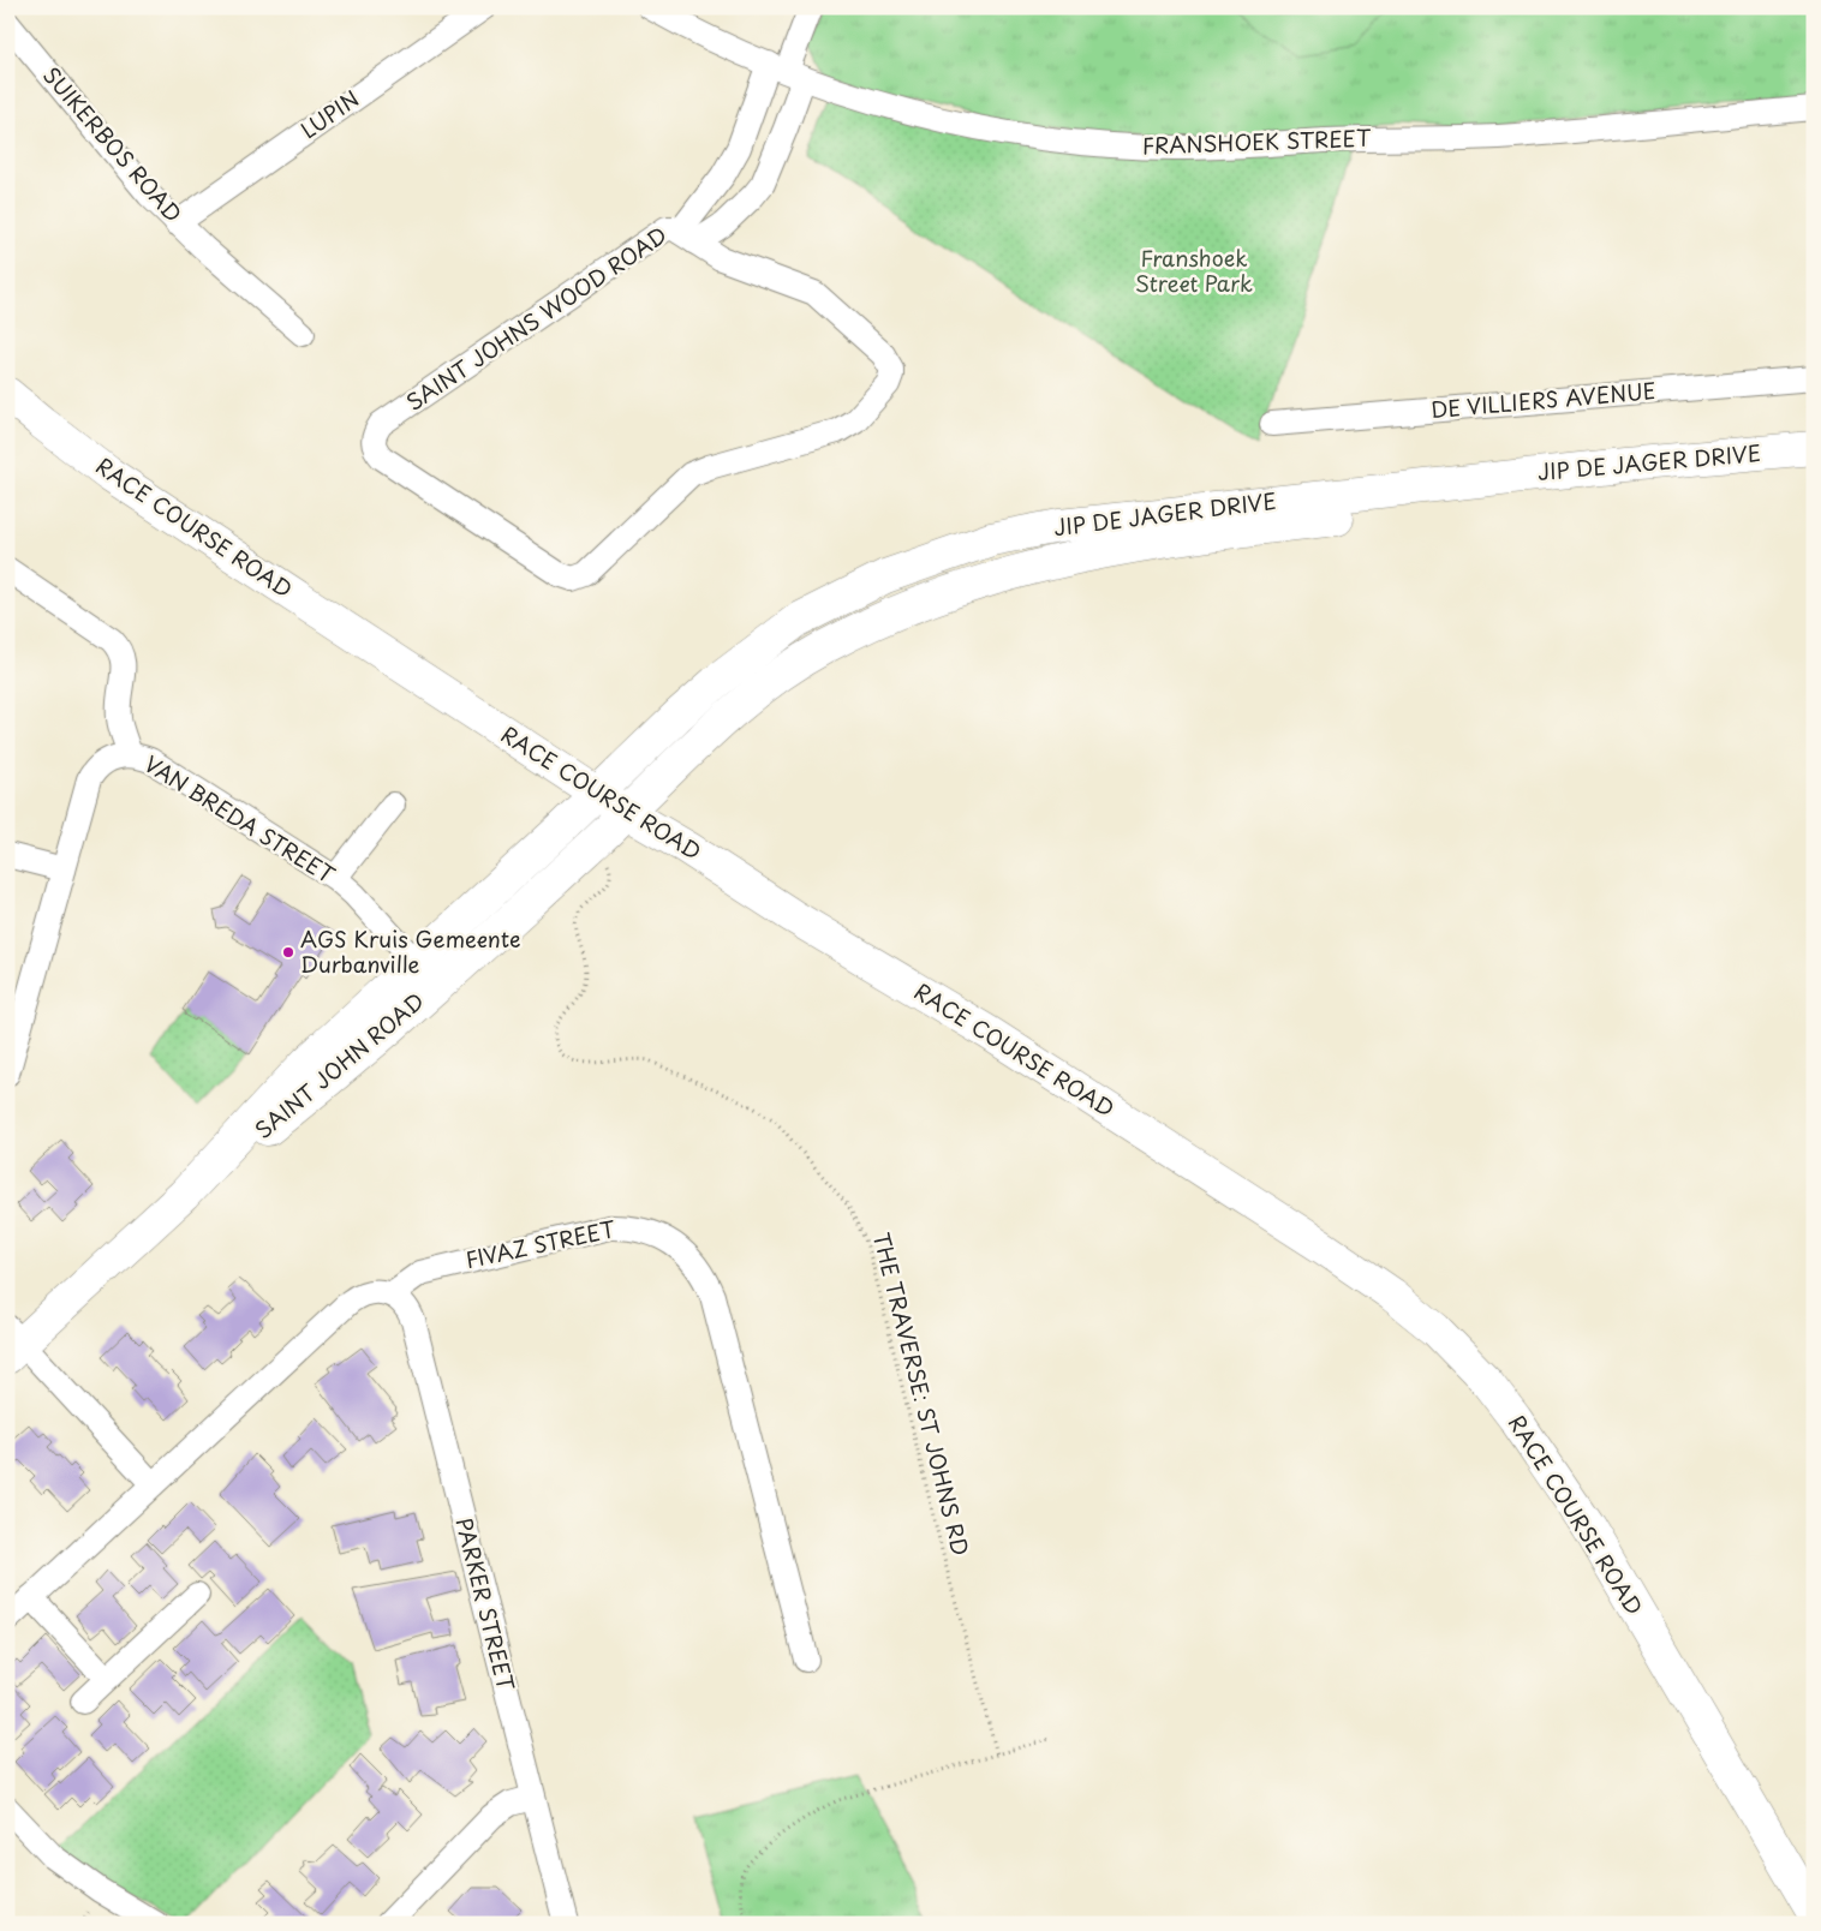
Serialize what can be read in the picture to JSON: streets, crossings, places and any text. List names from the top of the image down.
{
  "streets": {
    "main road": ["JIP DE JAGER DRIVE", "RACE COURSE ROAD", "SAINT JOHN ROAD"],
    "street": [
      "LUPIN",
      "FRANSHOEK STREET",
      "SUIKERBOS ROAD",
      "SAINT JOHNS WOOD ROAD",
      "DE VILLIERS AVENUE",
      "VAN BREDA STREET",
      "FIVAZ STREET",
      "PARKER STREET"
    ],
    "path": ["THE TRAVERSE: ST JOHNS RD"]
  },
  "crossings": [
    ["LUPIN", "SUIKERBOS ROAD"],
    ["JIP DE JAGER DRIVE", "RACE COURSE ROAD"],
    ["JIP DE JAGER DRIVE", "SAINT JOHN ROAD"],
    ["RACE COURSE ROAD", "SAINT JOHN ROAD"],
    ["VAN BREDA STREET", "SAINT JOHN ROAD"],
    ["FIVAZ STREET", "PARKER STREET"]
  ],
  "parks": ["Franshoek Street Park"],
  "places": ["AGS Kruis Gemeente Durbanville"]
}
